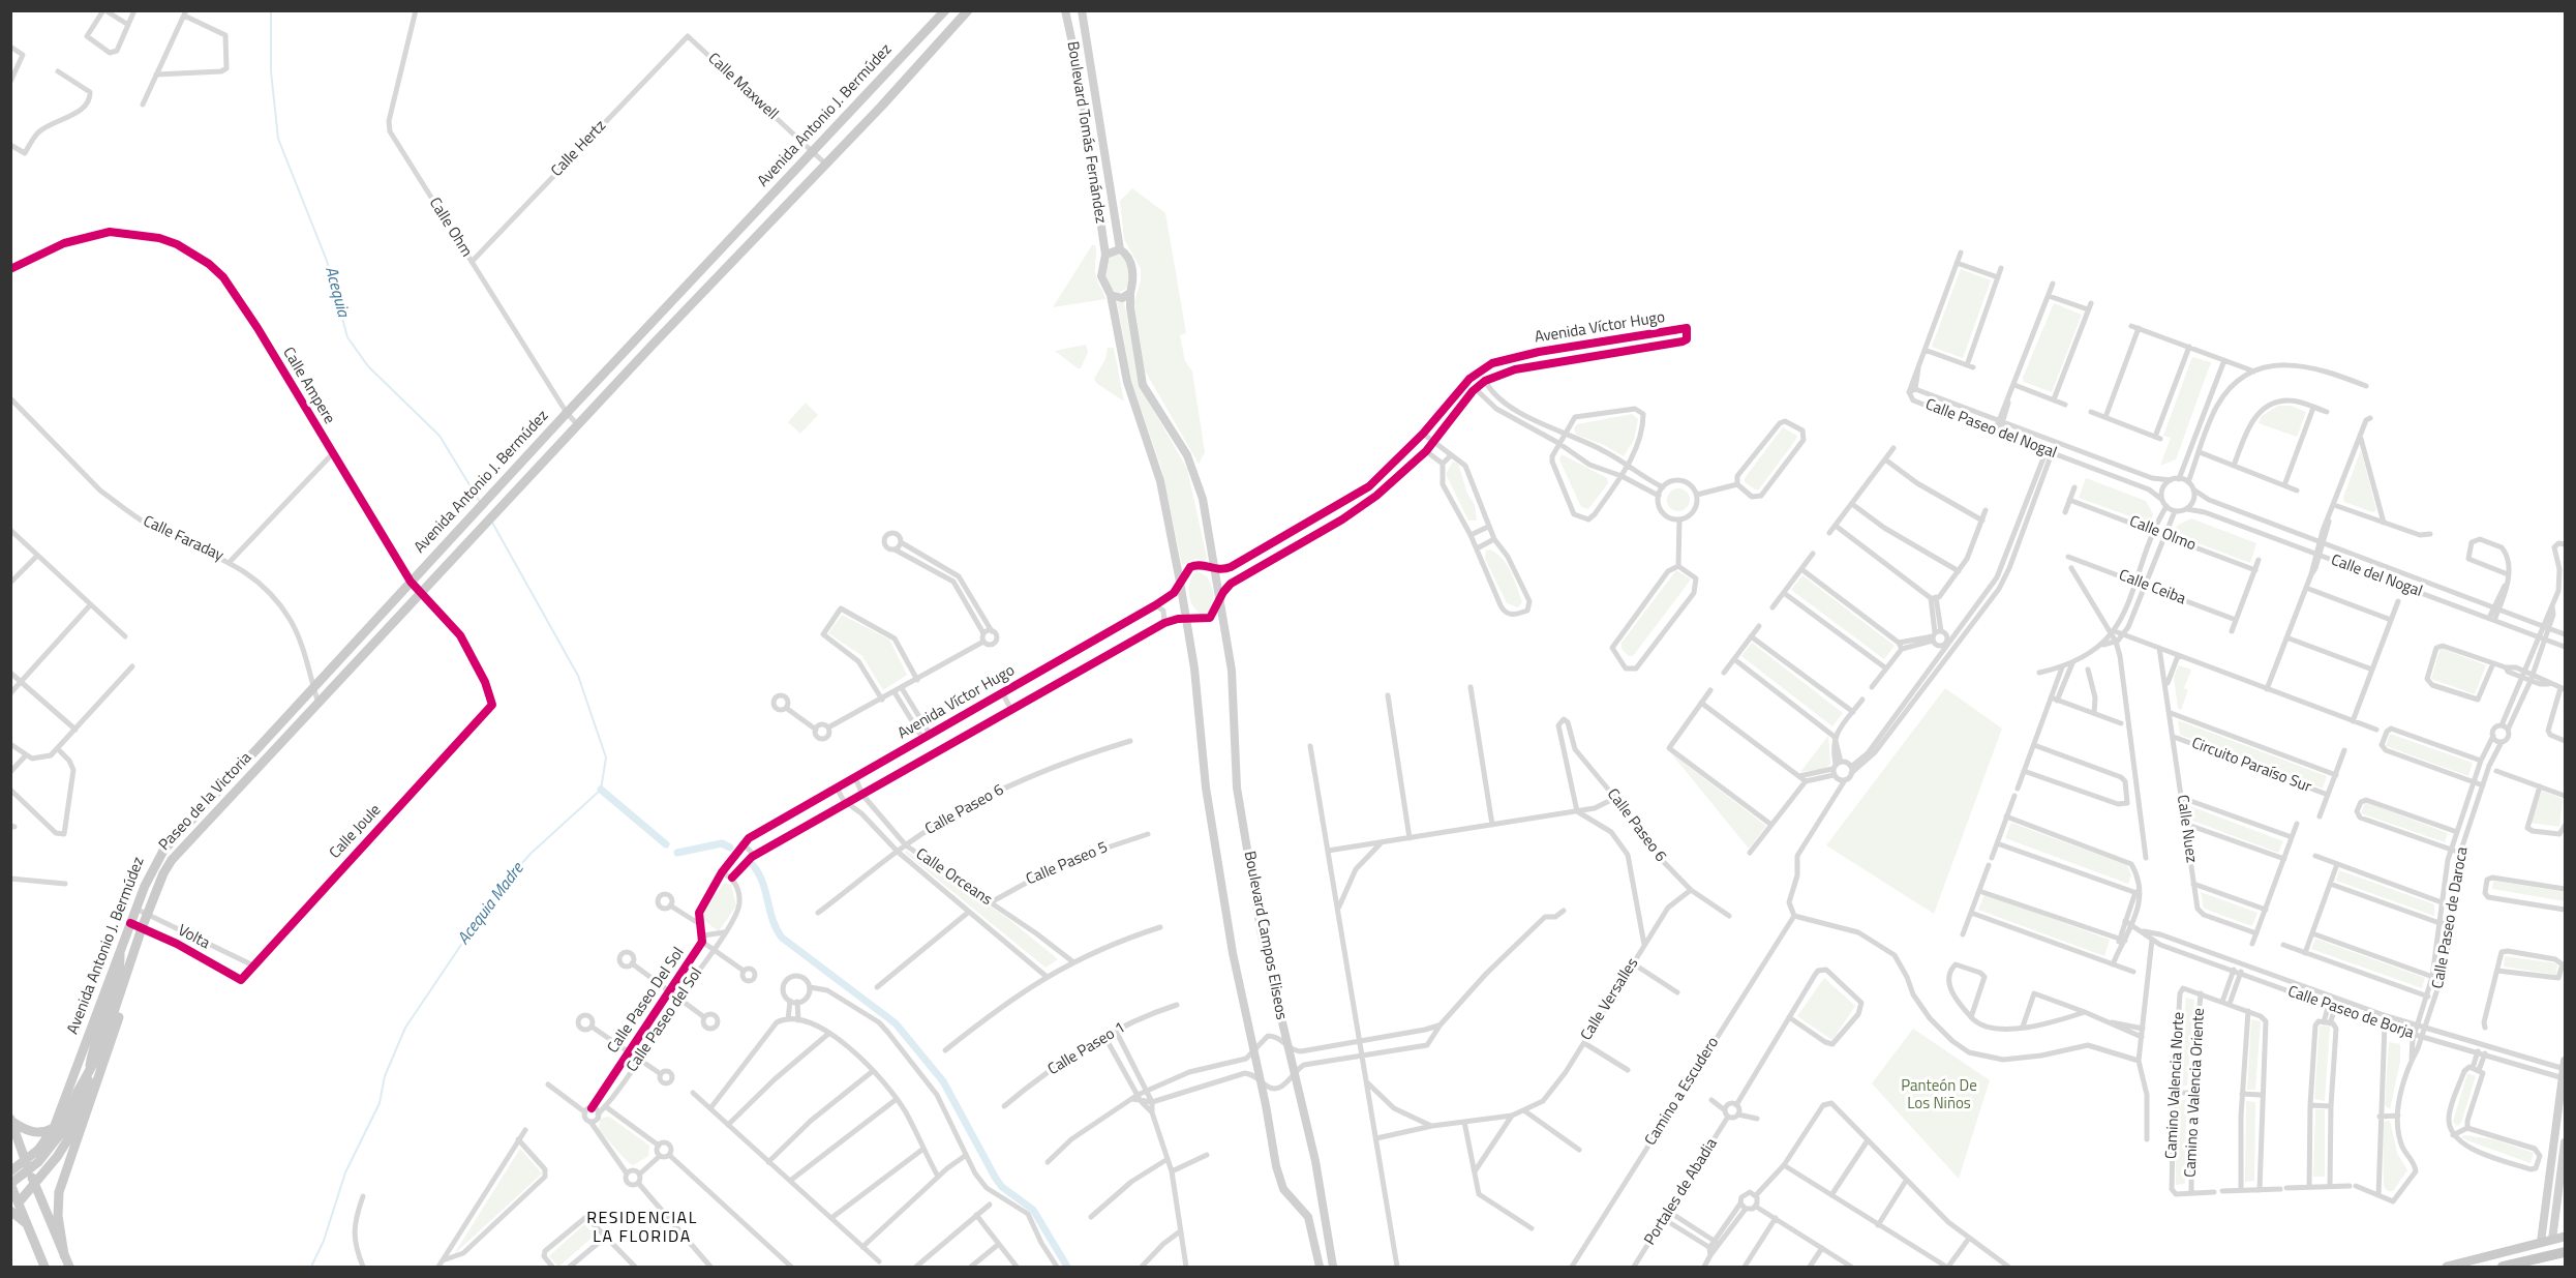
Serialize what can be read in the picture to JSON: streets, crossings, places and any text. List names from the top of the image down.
{
  "streets": {
    "main road": [
      "Avenida Antonio J. Bermúdez",
      "Boulevard Tomás Fernández",
      "Paseo de la Victoria",
      "Boulevard Campos Eliseos"
    ],
    "street": [
      "Calle Maxwell",
      "Calle Hertz",
      "Calle Ohm",
      "Avenida Víctor Hugo",
      "Calle Ampere",
      "Calle Paseo del Nogal",
      "Calle Olmo",
      "Calle Faraday",
      "Calle del Nogal",
      "Calle Ceiba",
      "Circuito Paraíso Sur",
      "Calle Paseo 6",
      "Calle Nuez",
      "Calle Joule",
      "Calle Paseo 5",
      "Calle Orceans",
      "Calle Paseo de Daroca",
      "Volta",
      "Calle Versalles",
      "Calle Paseo Del Sol",
      "Calle Paseo de Borja",
      "Calle Paseo del Sol",
      "Calle Paseo 1",
      "Camino Valencia Norte",
      "Camino a Escudero",
      "Camino a Valencia Oriente",
      "Portales de Abadia"
    ]
  },
  "crossings": [
    ["Calle Maxwell", "Avenida Antonio J. Bermúdez"],
    ["Calle Maxwell", "Calle Hertz"],
    ["Avenida Antonio J. Bermúdez", "Calle Ohm"],
    ["Avenida Antonio J. Bermúdez", "Calle Ampere"],
    ["Avenida Antonio J. Bermúdez", "Calle Faraday"],
    ["Avenida Antonio J. Bermúdez", "Paseo de la Victoria"],
    ["Avenida Antonio J. Bermúdez", "Volta"],
    ["Calle Hertz", "Calle Ohm"],
    ["Avenida Víctor Hugo", "Calle Orceans"],
    ["Avenida Víctor Hugo", "Boulevard Campos Eliseos"],
    ["Calle Ampere", "Paseo de la Victoria"],
    ["Calle Ampere", "Calle Joule"],
    ["Calle Paseo del Nogal", "Calle del Nogal"],
    ["Calle Faraday", "Paseo de la Victoria"],
    ["Circuito Paraíso Sur", "Calle Nuez"],
    ["Paseo de la Victoria", "Volta"],
    ["Calle Paseo 6", "Calle Orceans"],
    ["Calle Joule", "Volta"],
    ["Calle Paseo 5", "Calle Orceans"],
    ["Calle Paseo de Daroca", "Calle Paseo de Borja"],
    ["Camino Valencia Norte", "Camino a Valencia Oriente"]
  ],
  "districts": ["RESIDENCIAL LA FLORIDA"],
  "water": ["Acequia", "Acequia Madre"],
  "parks": ["Panteón De Los Niños"]
}
